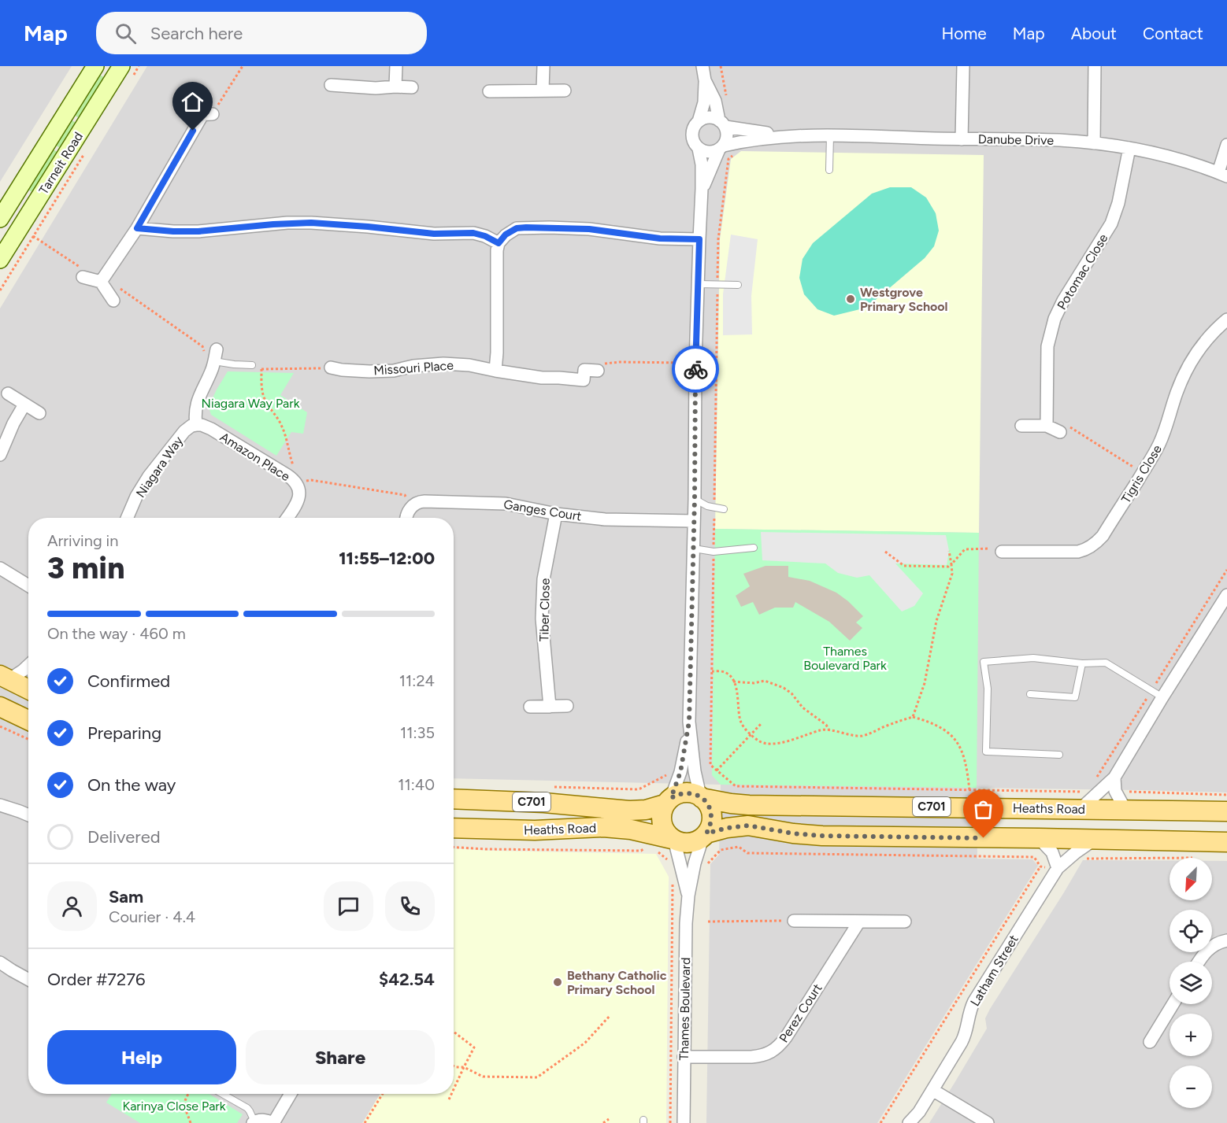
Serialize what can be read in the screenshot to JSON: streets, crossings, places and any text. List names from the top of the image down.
{
  "streets": {
    "main road": ["Tarneit Road", "C701", "Heaths Road"],
    "street": [
      "Danube Drive",
      "Potomac Close",
      "Missouri Place",
      "Amazon Place",
      "Niagara Way",
      "Tigris Close",
      "Ganges Court",
      "Tiber Close",
      "Latham Street",
      "Thames Boulevard",
      "Perez Court"
    ]
  },
  "crossings": [
    ["Danube Drive", "Potomac Close"],
    ["Amazon Place", "Niagara Way"],
    ["Ganges Court", "Tiber Close"],
    ["C701", "Heaths Road"],
    ["C701", "Latham Street"],
    ["C701", "Thames Boulevard"],
    ["Heaths Road", "Thames Boulevard"],
    ["Thames Boulevard", "Perez Court"]
  ],
  "parks": ["Niagara Way Park", "Thames Boulevard Park", "Karinya Close Park"],
  "places": ["Westgrove Primary School", "Bethany Catholic Primary School"],
  "north": "bottom left",
  "page": {
    "header": "Map",
    "search": "Search here",
    "nav": [
      "Home",
      "Map",
      "About",
      "Contact"
    ],
    "heading": ["3 min", "Arriving in", "11:55–12:00"],
    "panel": [
      "Sam",
      "Courier · 4.4",
      "Order #7276",
      "$42.54"
    ],
    "bar": "On the way · 460 m",
    "list": [
      ["Confirmed", "11:24"],
      ["Preparing", "11:35"],
      ["On the way", "11:40"],
      "Delivered"
    ],
    "map_buttons": ["+", "−"],
    "buttons": ["Help", "Share"]
  }
}
